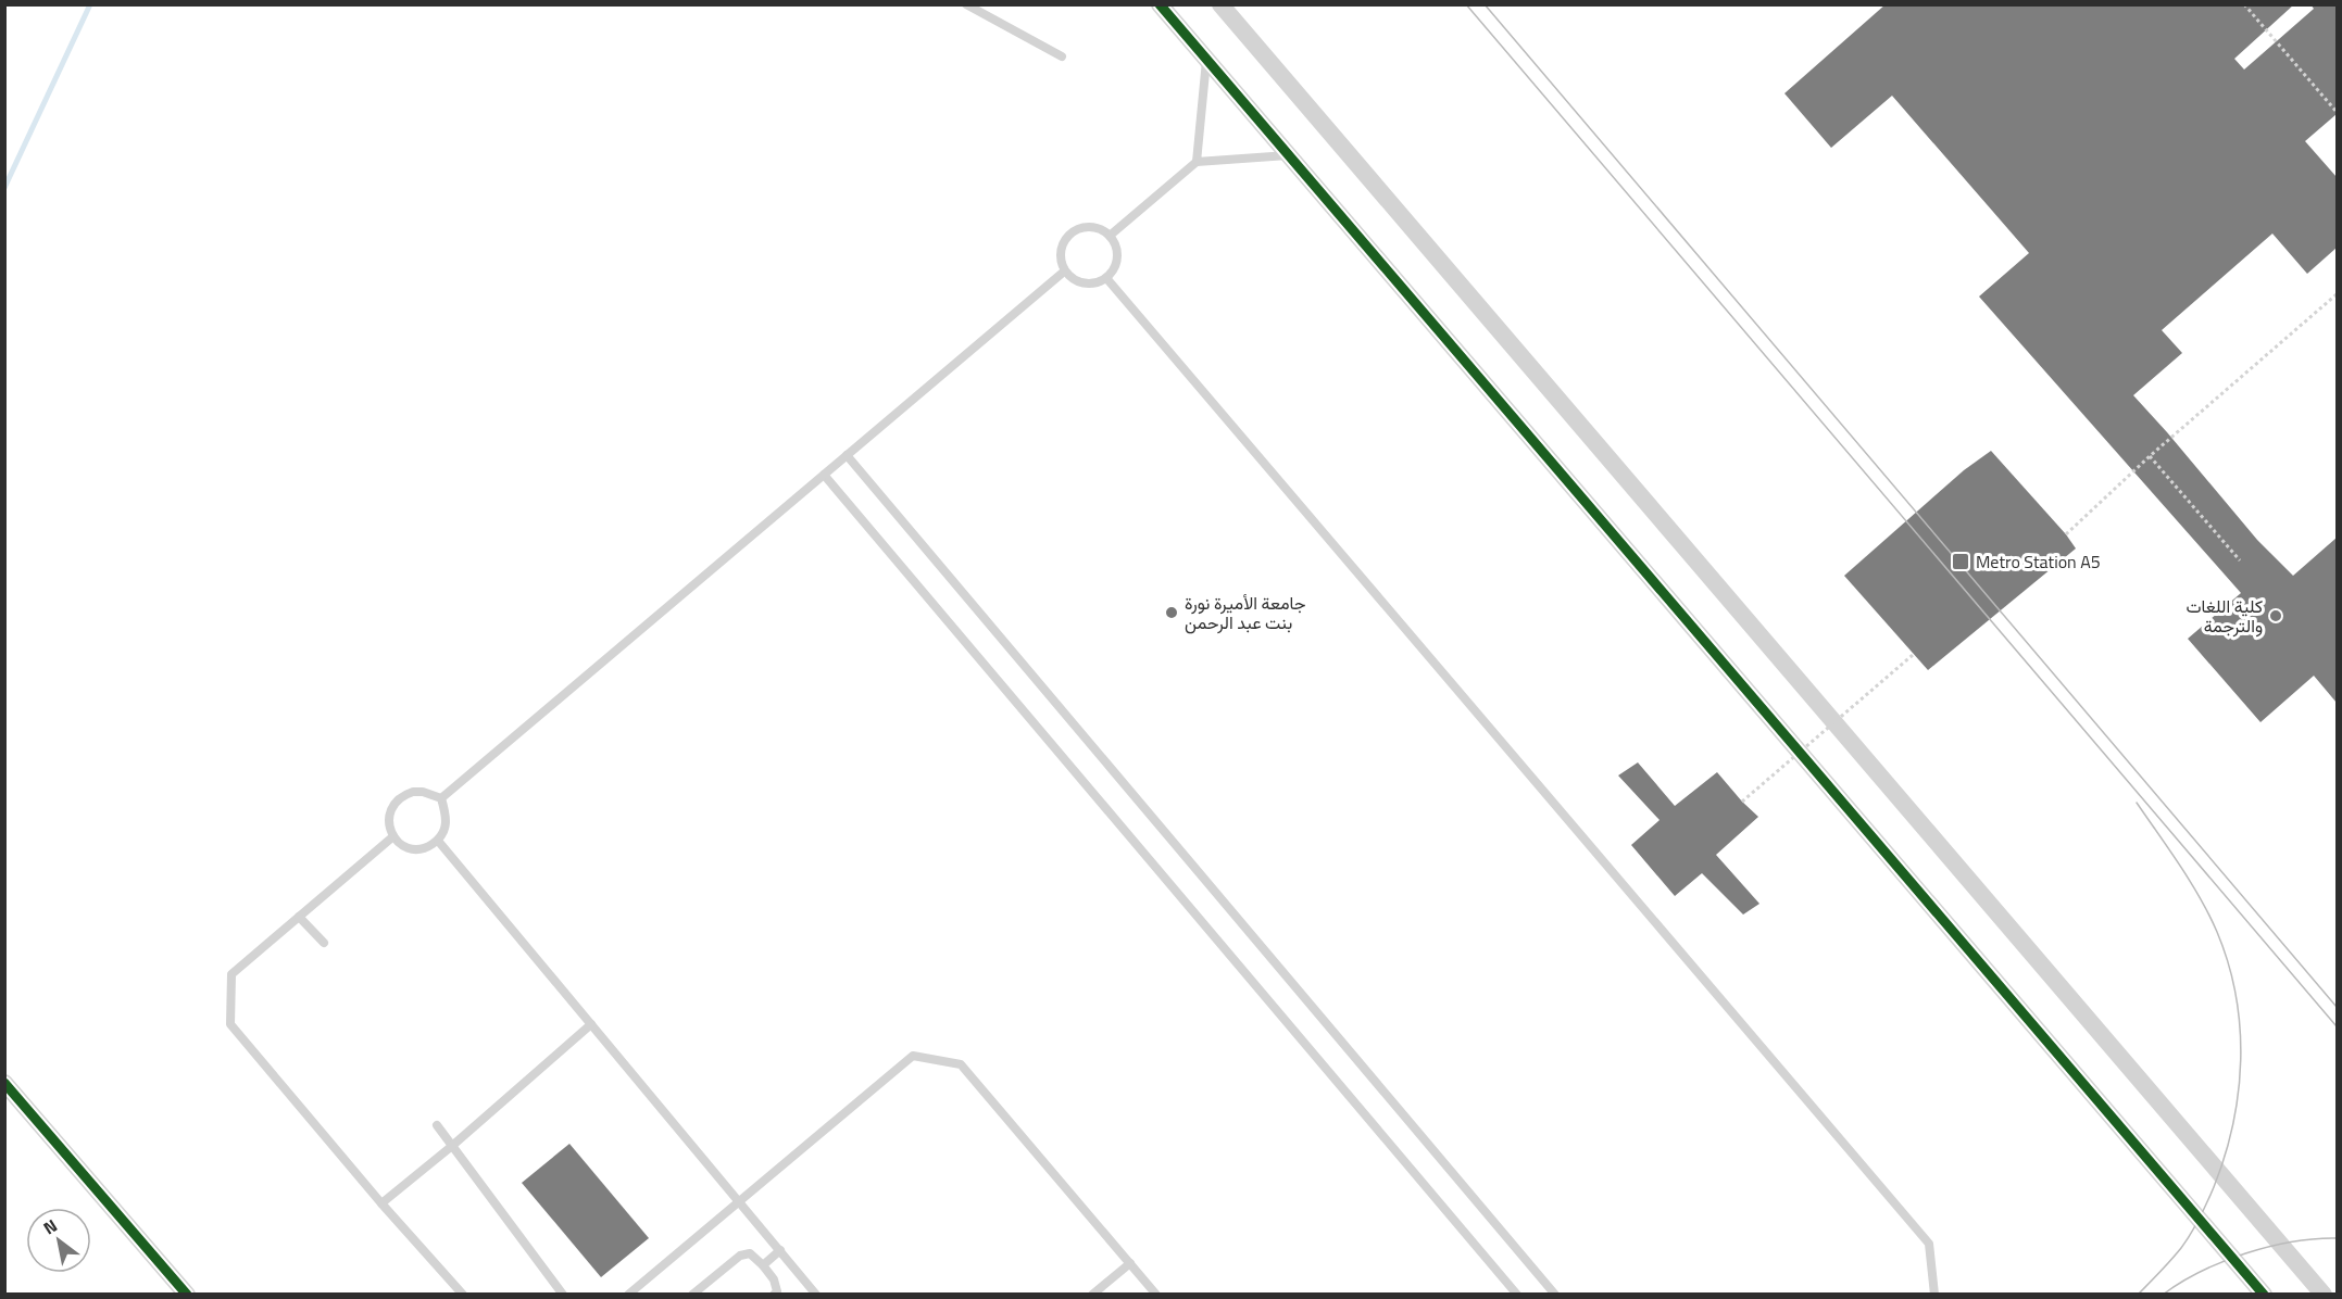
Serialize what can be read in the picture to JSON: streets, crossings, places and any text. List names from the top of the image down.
{
  "places": {
    "transit": ["Metro Station A5"],
    "other": ["جامعة الأميرة نورة بنت عبد الرحمن", "كلية اللغات والترجمة"]
  },
  "north": "top left"
}
